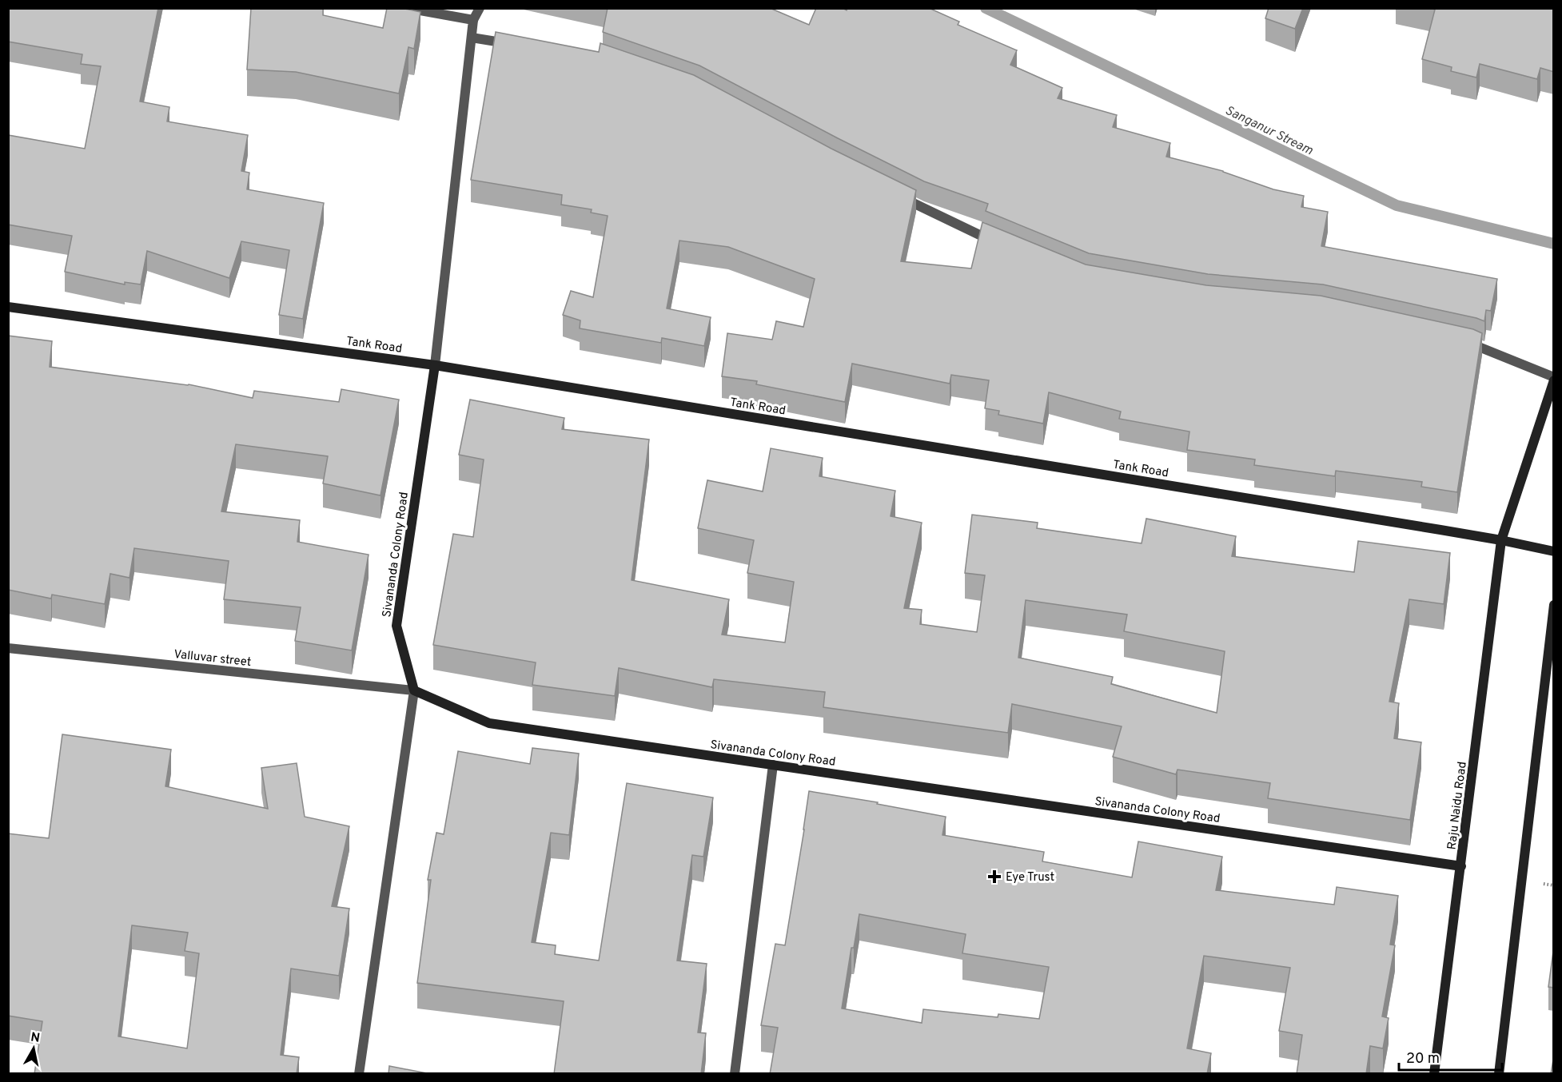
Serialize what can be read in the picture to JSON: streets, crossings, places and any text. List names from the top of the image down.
{
  "streets": {
    "main road": ["Tank Road", "Sivananda Colony Road", "Raju Naidu Road"],
    "street": ["Valluvar street"]
  },
  "crossings": [
    ["Tank Road", "Sivananda Colony Road"],
    ["Tank Road", "Raju Naidu Road"],
    ["Sivananda Colony Road", "Valluvar street"],
    ["Sivananda Colony Road", "Raju Naidu Road"]
  ],
  "water": ["Sanganur Stream"],
  "places": {
    "health": ["Eye Trust"]
  },
  "scale_bar": "20 m",
  "north": "top"
}
